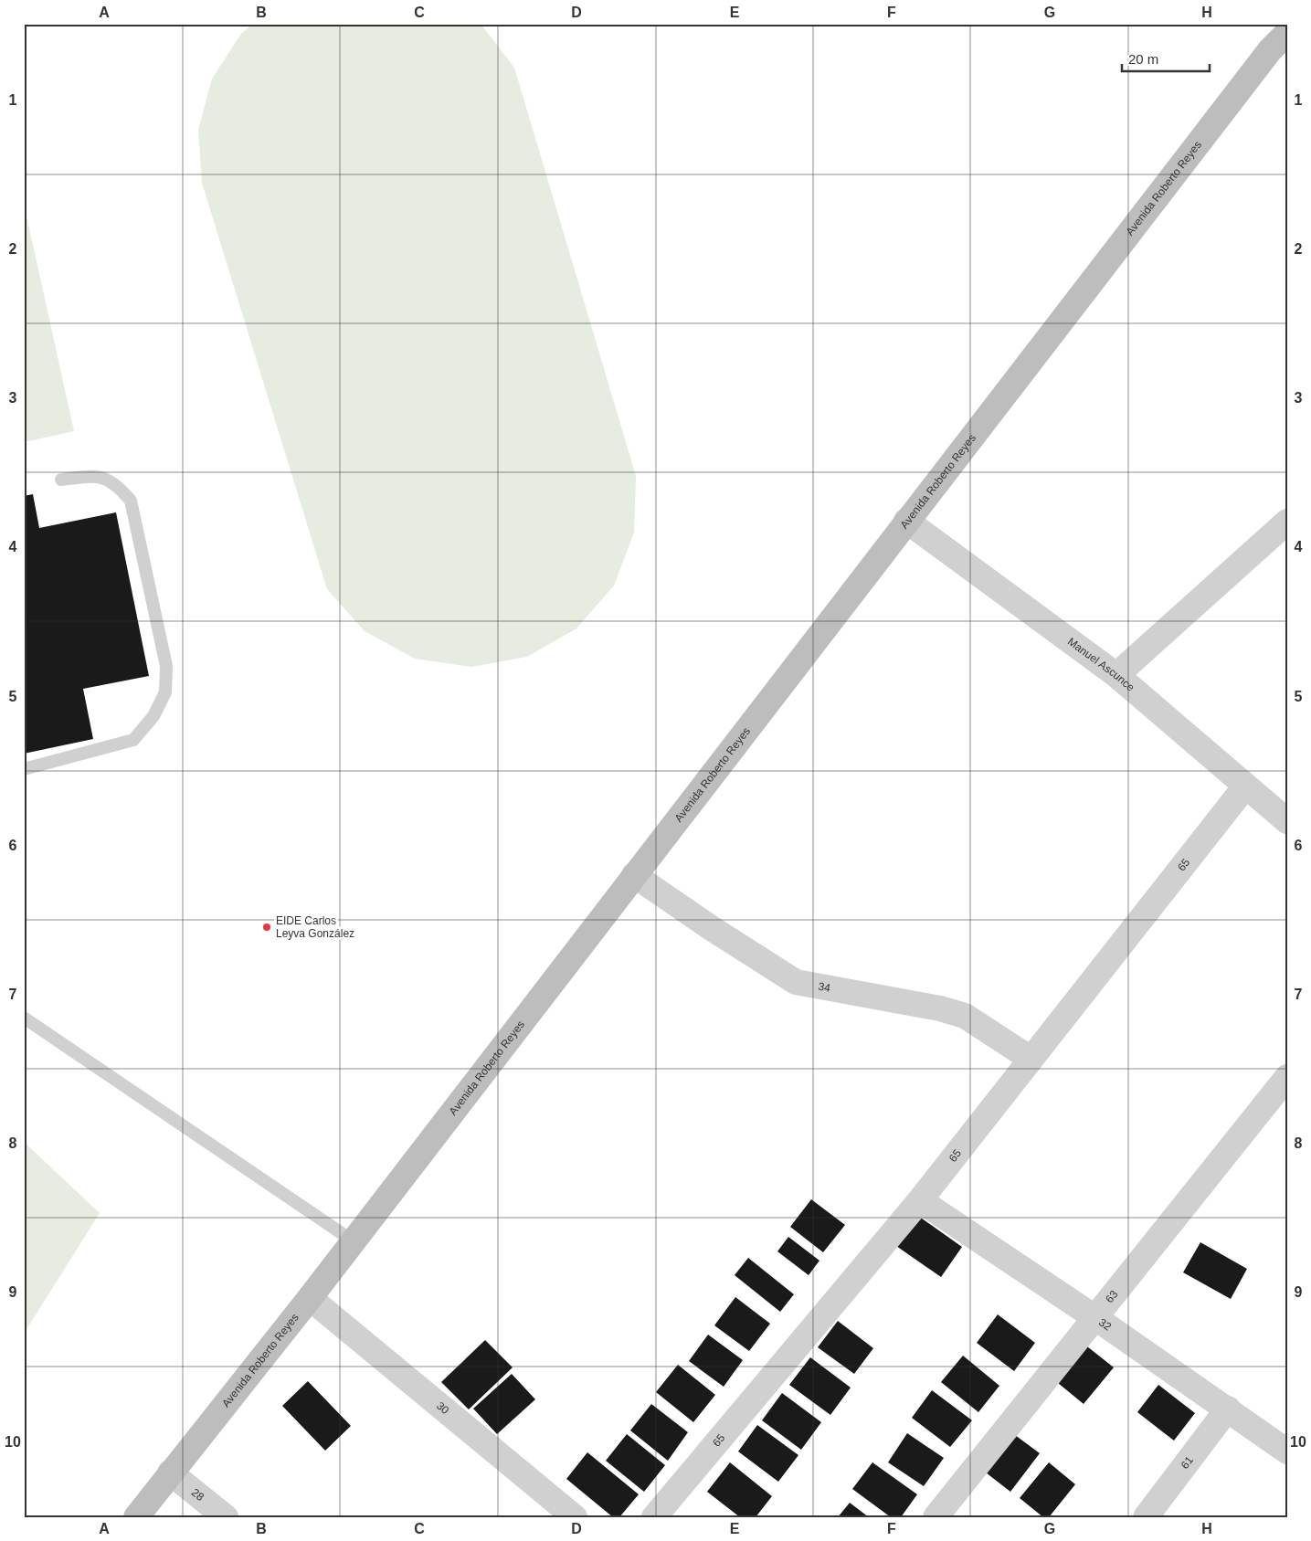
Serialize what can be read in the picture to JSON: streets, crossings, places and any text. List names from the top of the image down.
{
  "streets": {
    "main road": ["Avenida Roberto Reyes"],
    "street": [
      "Manuel Ascunce",
      "65",
      "34",
      "63",
      "32",
      "30",
      "61",
      "28"
    ]
  },
  "crossings": [
    ["Avenida Roberto Reyes", "Manuel Ascunce"],
    ["Avenida Roberto Reyes", "34"],
    ["Avenida Roberto Reyes", "30"],
    ["Avenida Roberto Reyes", "28"],
    ["Manuel Ascunce", "65"],
    ["65", "34"],
    ["65", "32"],
    ["63", "32"],
    ["32", "61"]
  ],
  "places": ["EIDE Carlos Leyva González"],
  "scale_bar": "20 m",
  "grid": {
    "columns": [
      "A",
      "B",
      "C",
      "D",
      "E",
      "F",
      "G",
      "H"
    ],
    "rows": [
      "1",
      "2",
      "3",
      "4",
      "5",
      "6",
      "7",
      "8",
      "9",
      "10"
    ]
  }
}
